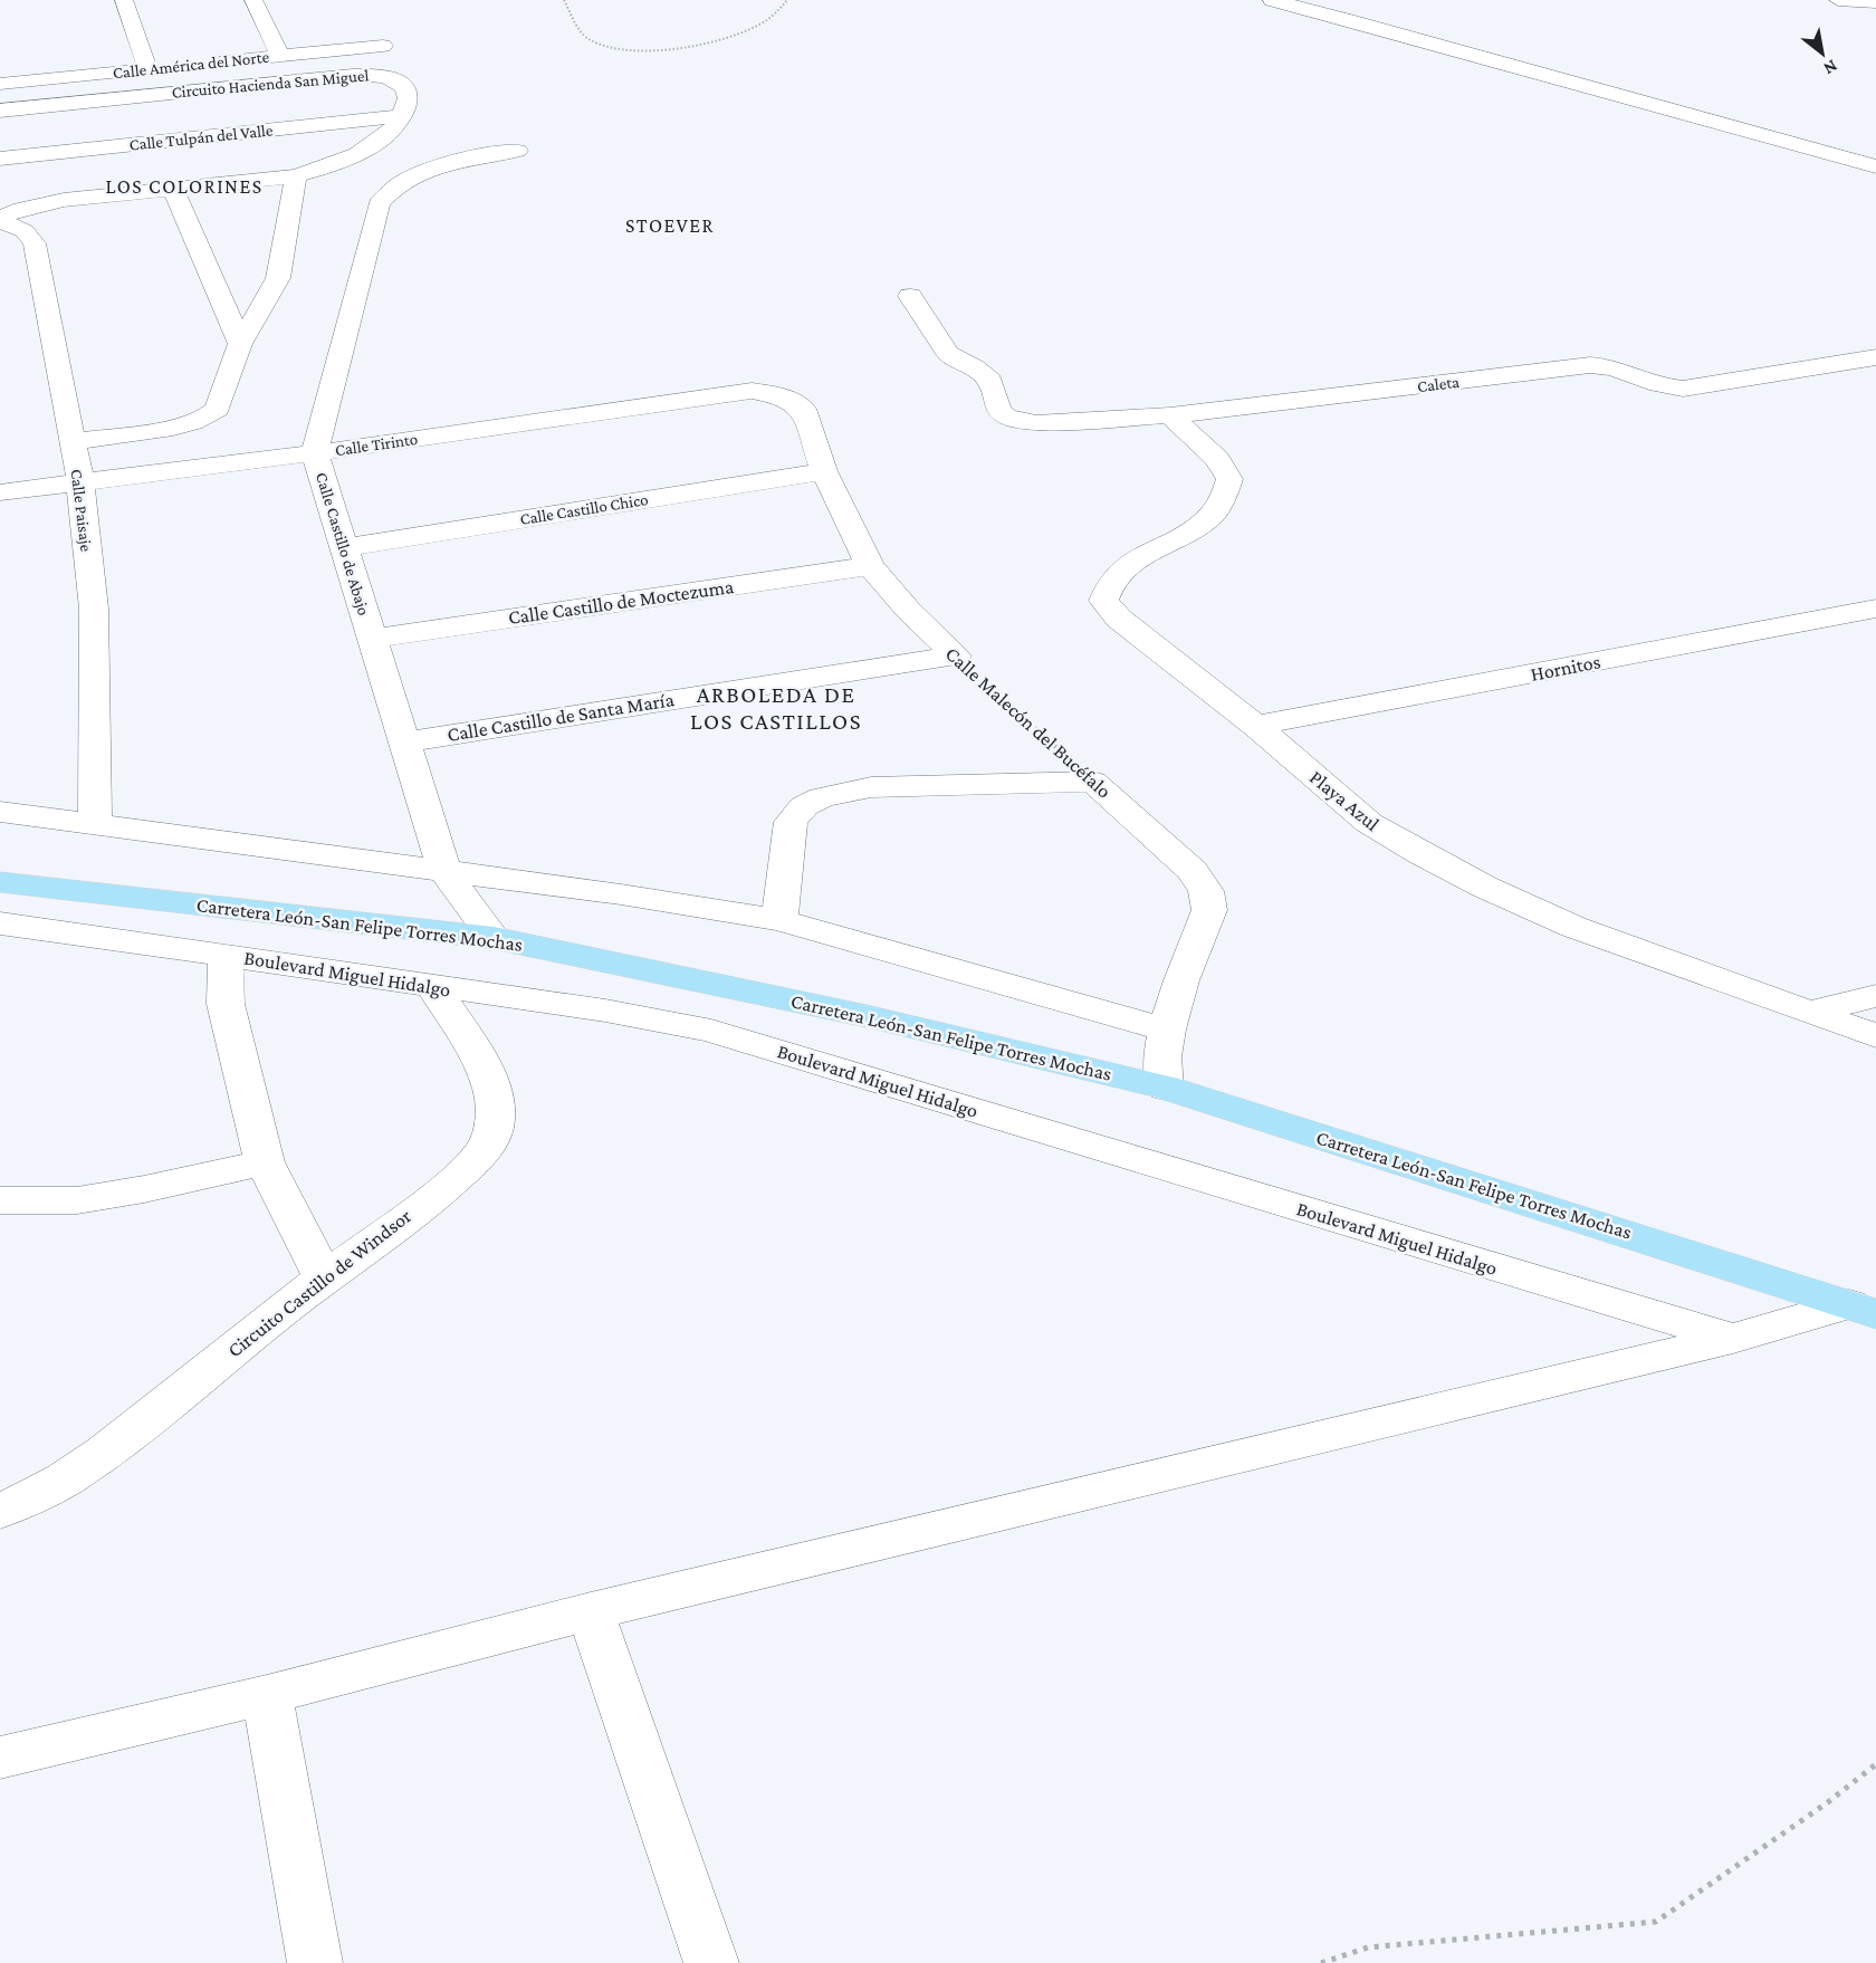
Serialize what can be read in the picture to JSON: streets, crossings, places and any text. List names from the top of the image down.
{
  "streets": {
    "main road": ["Carretera León-San Felipe Torres Mochas"],
    "street": [
      "Calle América del Norte",
      "Circuito Hacienda San Miguel",
      "Calle Tulpán del Valle",
      "Caleta",
      "Calle Tirinto",
      "Calle Castillo Chico",
      "Calle Paisaje",
      "Calle Castillo de Abajo",
      "Calle Castillo de Moctezuma",
      "Hornitos",
      "Calle Castillo de Santa María",
      "Calle Malecón del Bucéfalo",
      "Playa Azul",
      "Boulevard Miguel Hidalgo",
      "Circuito Castillo de Windsor"
    ]
  },
  "crossings": [
    ["Circuito Hacienda San Miguel", "Calle Tulpán del Valle"],
    ["Caleta", "Playa Azul"],
    ["Calle Tirinto", "Calle Paisaje"],
    ["Calle Tirinto", "Calle Castillo de Abajo"],
    ["Calle Tirinto", "Calle Malecón del Bucéfalo"],
    ["Calle Castillo Chico", "Calle Castillo de Abajo"],
    ["Calle Castillo Chico", "Calle Malecón del Bucéfalo"],
    ["Calle Castillo de Abajo", "Calle Castillo de Moctezuma"],
    ["Calle Castillo de Abajo", "Calle Castillo de Santa María"],
    ["Calle Castillo de Abajo", "Carretera León-San Felipe Torres Mochas"],
    ["Calle Castillo de Moctezuma", "Calle Malecón del Bucéfalo"],
    ["Hornitos", "Playa Azul"],
    ["Calle Castillo de Santa María", "Calle Malecón del Bucéfalo"],
    ["Calle Malecón del Bucéfalo", "Carretera León-San Felipe Torres Mochas"],
    ["Boulevard Miguel Hidalgo", "Circuito Castillo de Windsor"]
  ],
  "districts": ["LOS COLORINES", "STOEVER", "ARBOLEDA DE LOS CASTILLOS"],
  "north": "bottom right"
}
